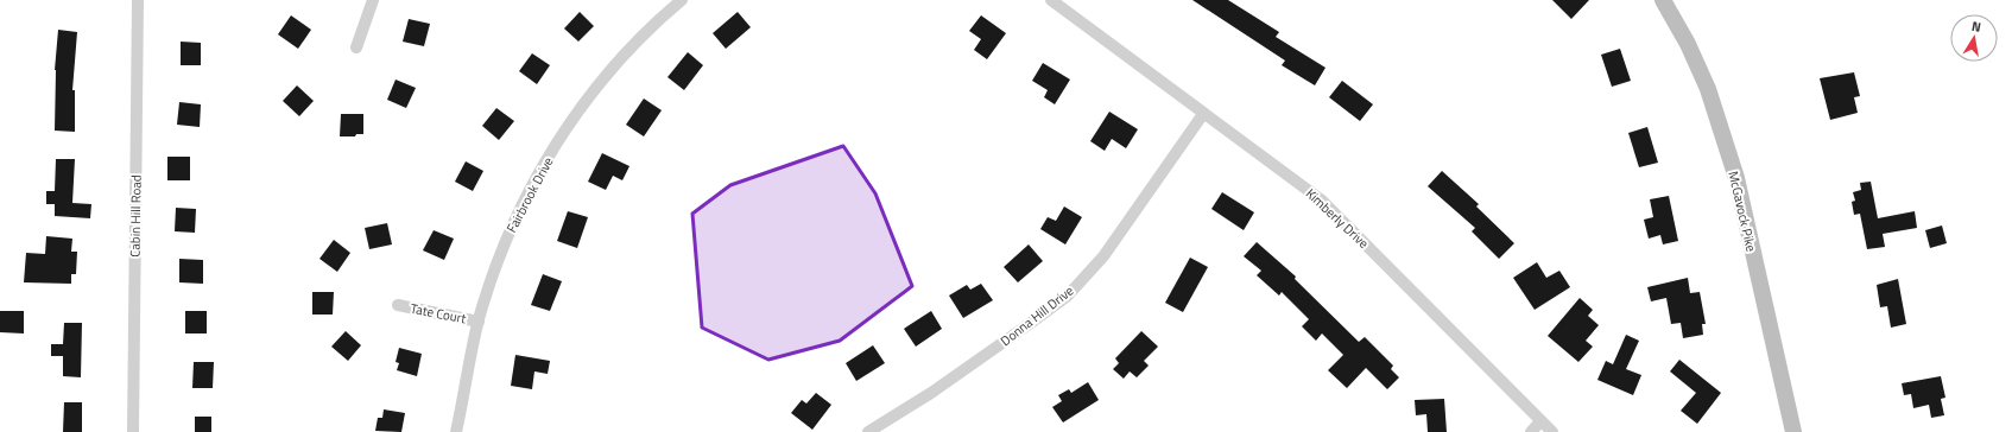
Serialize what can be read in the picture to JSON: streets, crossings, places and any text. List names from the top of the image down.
{
  "streets": {
    "main road": ["McGavock Pike"],
    "street": [
      "Fairbrook Drive",
      "Cabin Hill Road",
      "Kimberly Drive",
      "Tate Court",
      "Donna Hill Drive"
    ]
  },
  "crossings": [
    ["Fairbrook Drive", "Tate Court"],
    ["Kimberly Drive", "Donna Hill Drive"]
  ],
  "north": "top"
}
